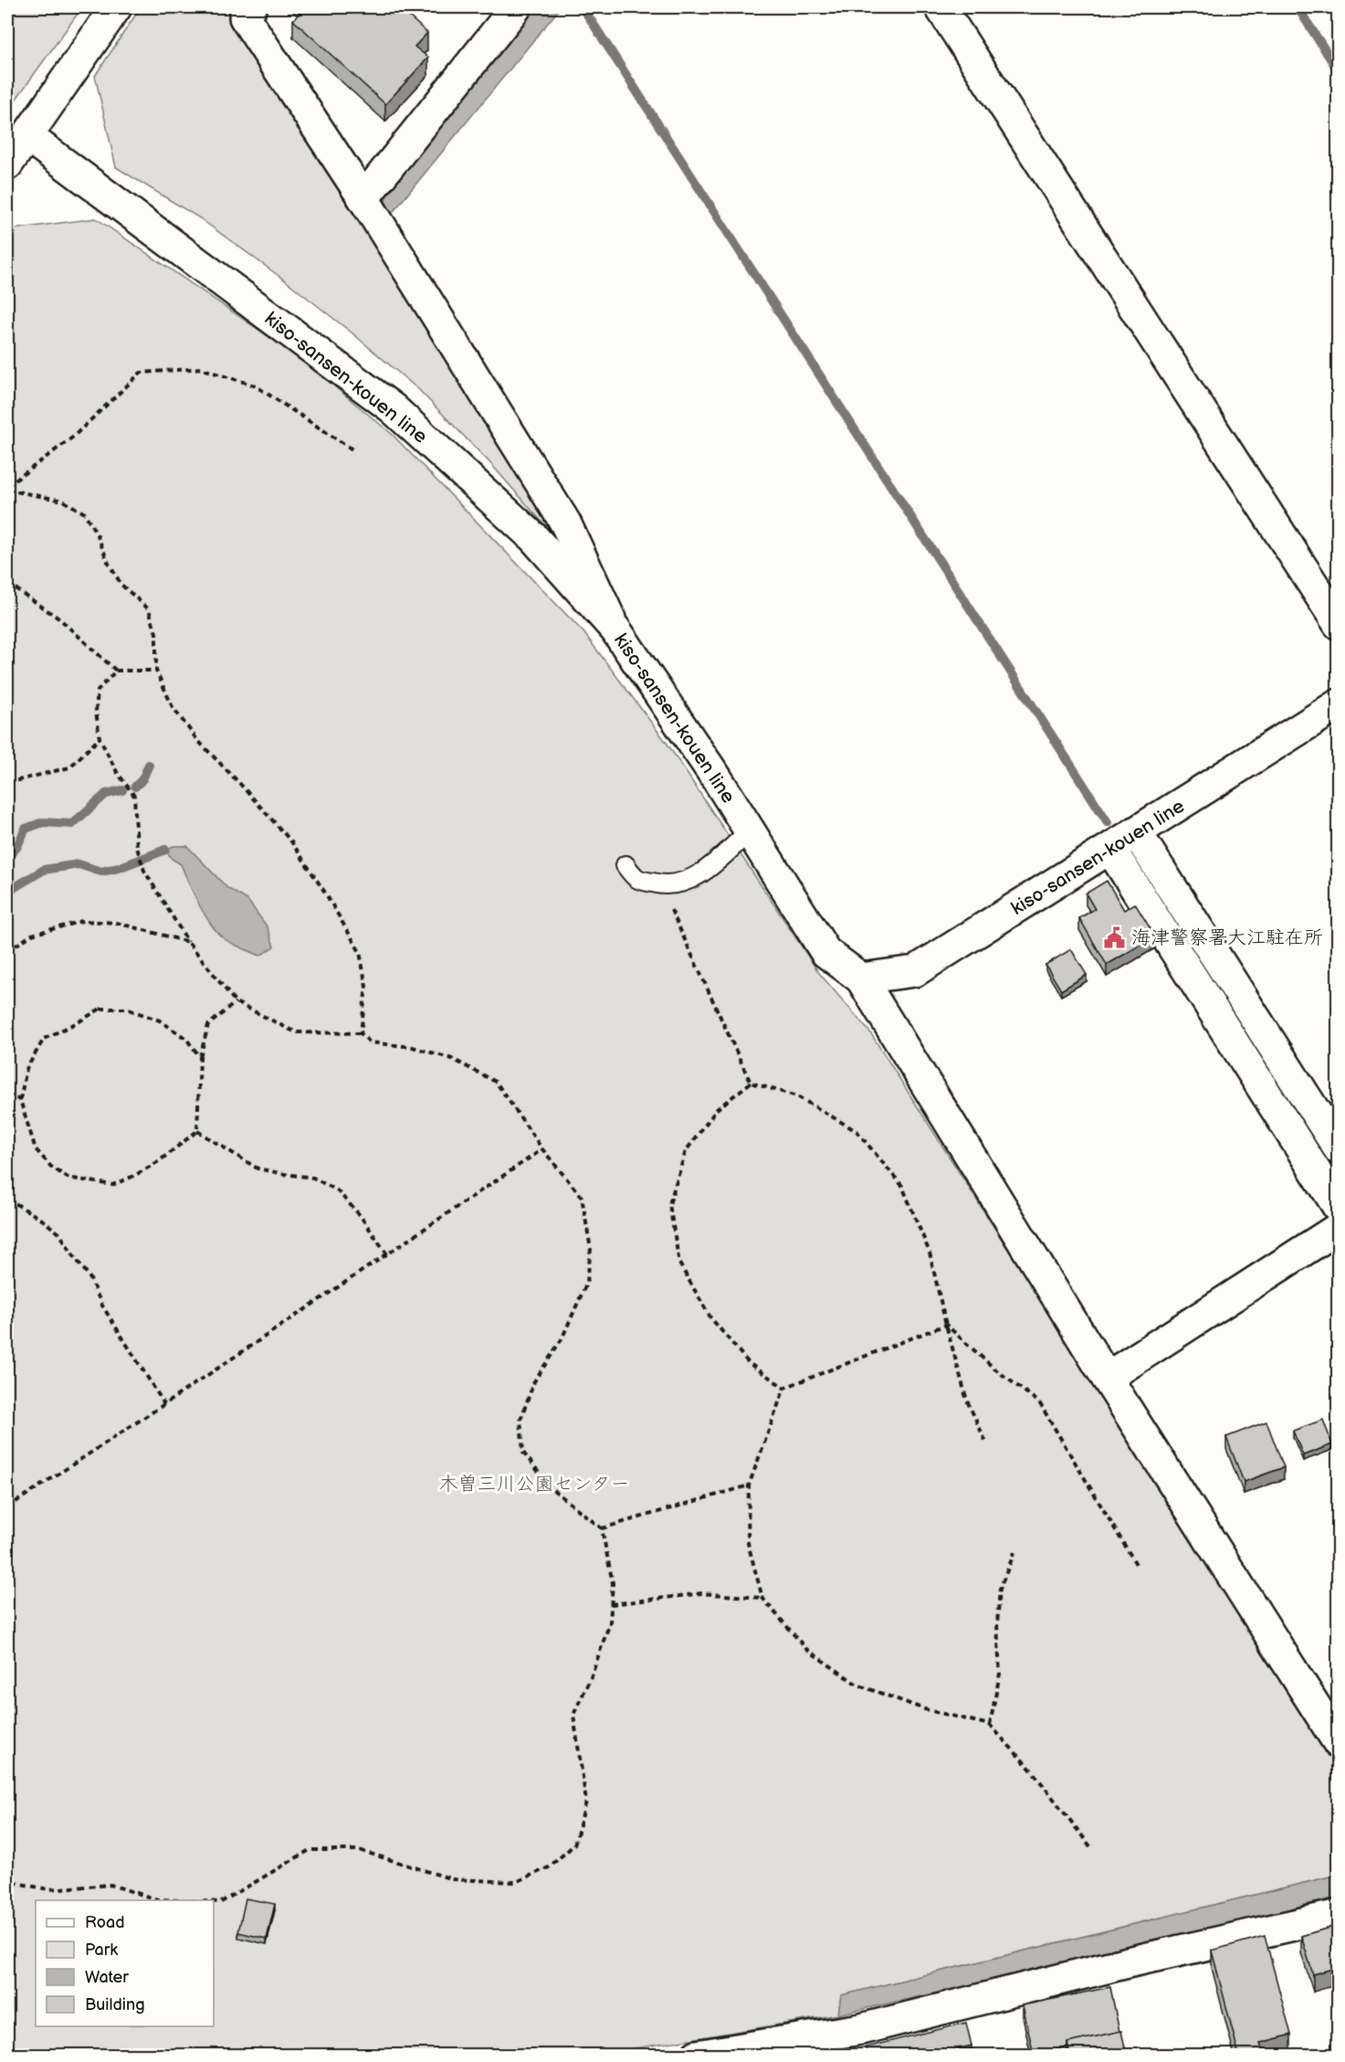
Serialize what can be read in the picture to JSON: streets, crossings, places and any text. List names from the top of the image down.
{
  "streets": {
    "street": ["kiso-sansen-kouen line"]
  },
  "parks": ["木曽三川公園センター"],
  "places": {
    "public building": ["海津警察署大江駐在所"]
  },
  "legend": [
    "Road",
    "Park",
    "Water",
    "Building"
  ]
}
